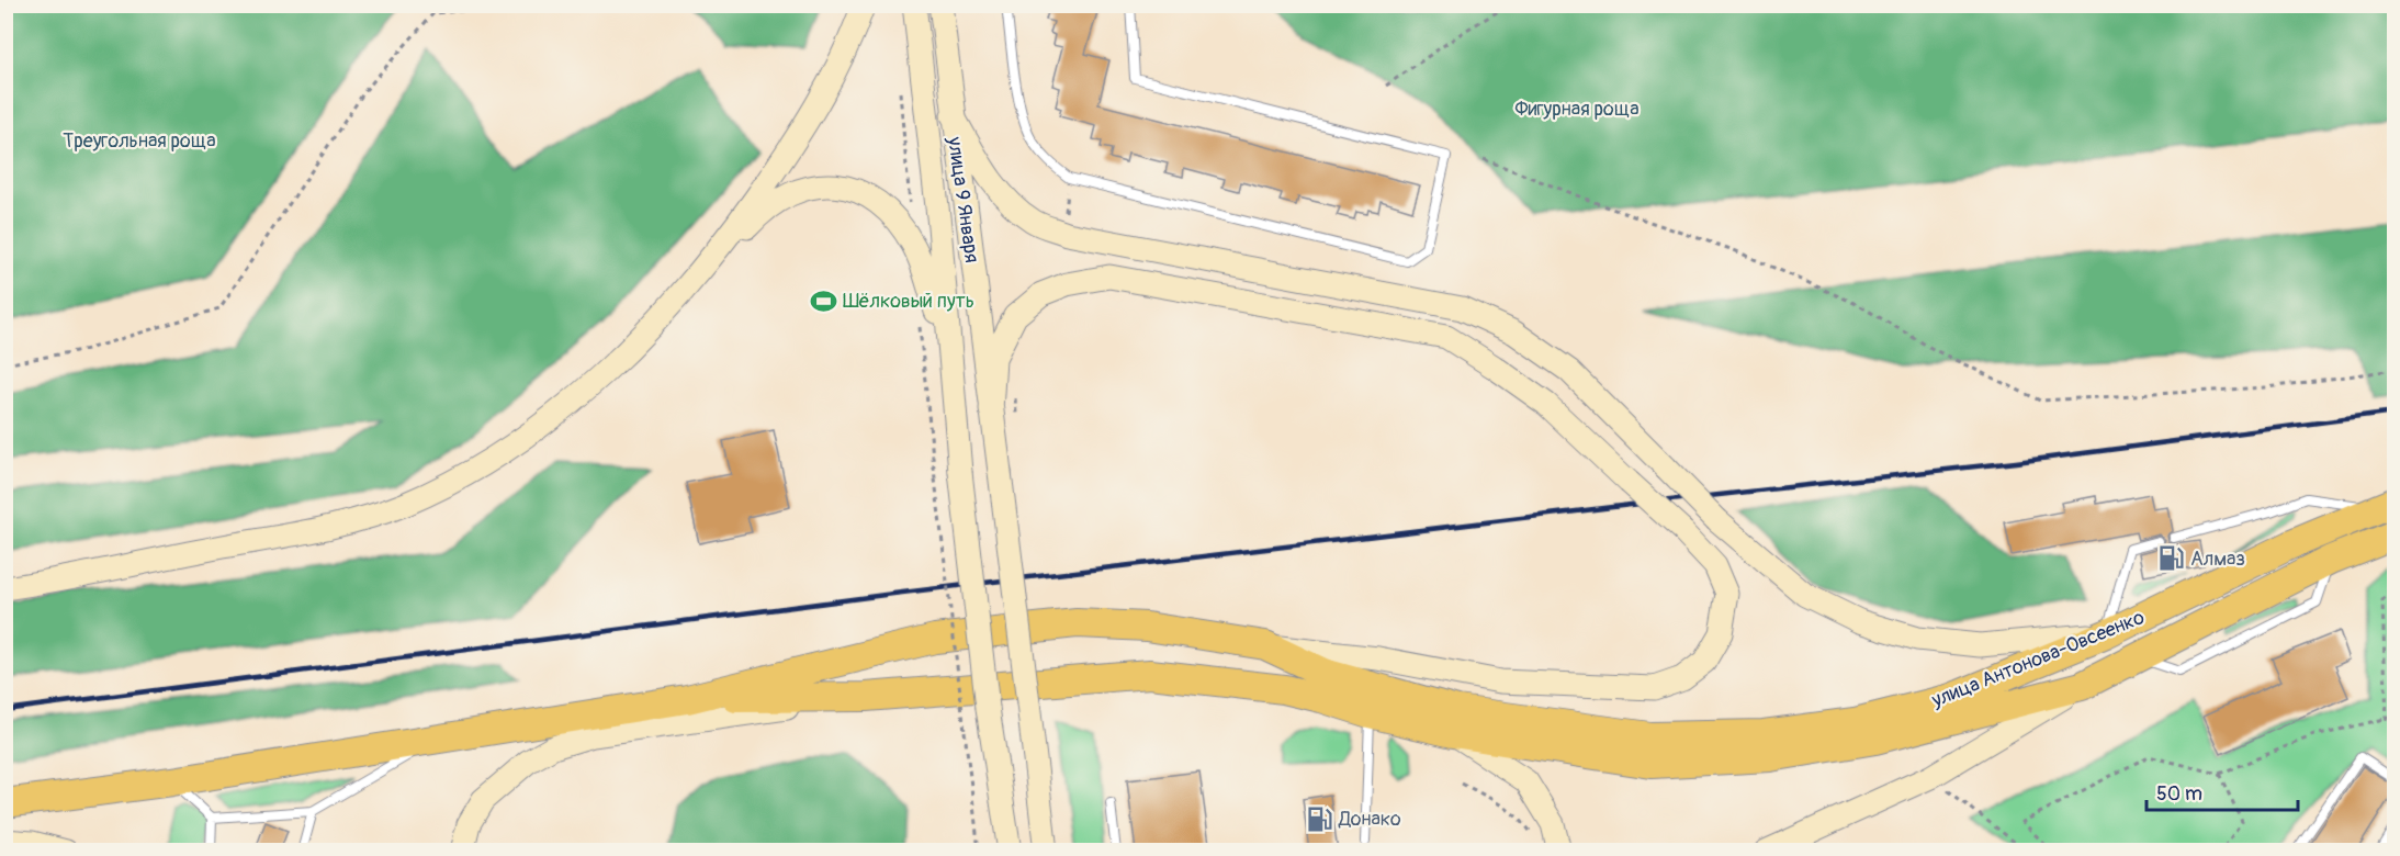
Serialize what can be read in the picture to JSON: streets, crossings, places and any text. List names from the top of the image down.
{
  "streets": {
    "highway": ["улица Антонова-Овсеенко"],
    "main road": ["улица 9 Января"]
  },
  "parks": ["Фигурная роща", "Треугольная роща"],
  "places": {
    "sports": ["Шёлковый путь"],
    "fuel station": ["Алмаз", "Донако"]
  },
  "scale_bar": "50 m"
}
